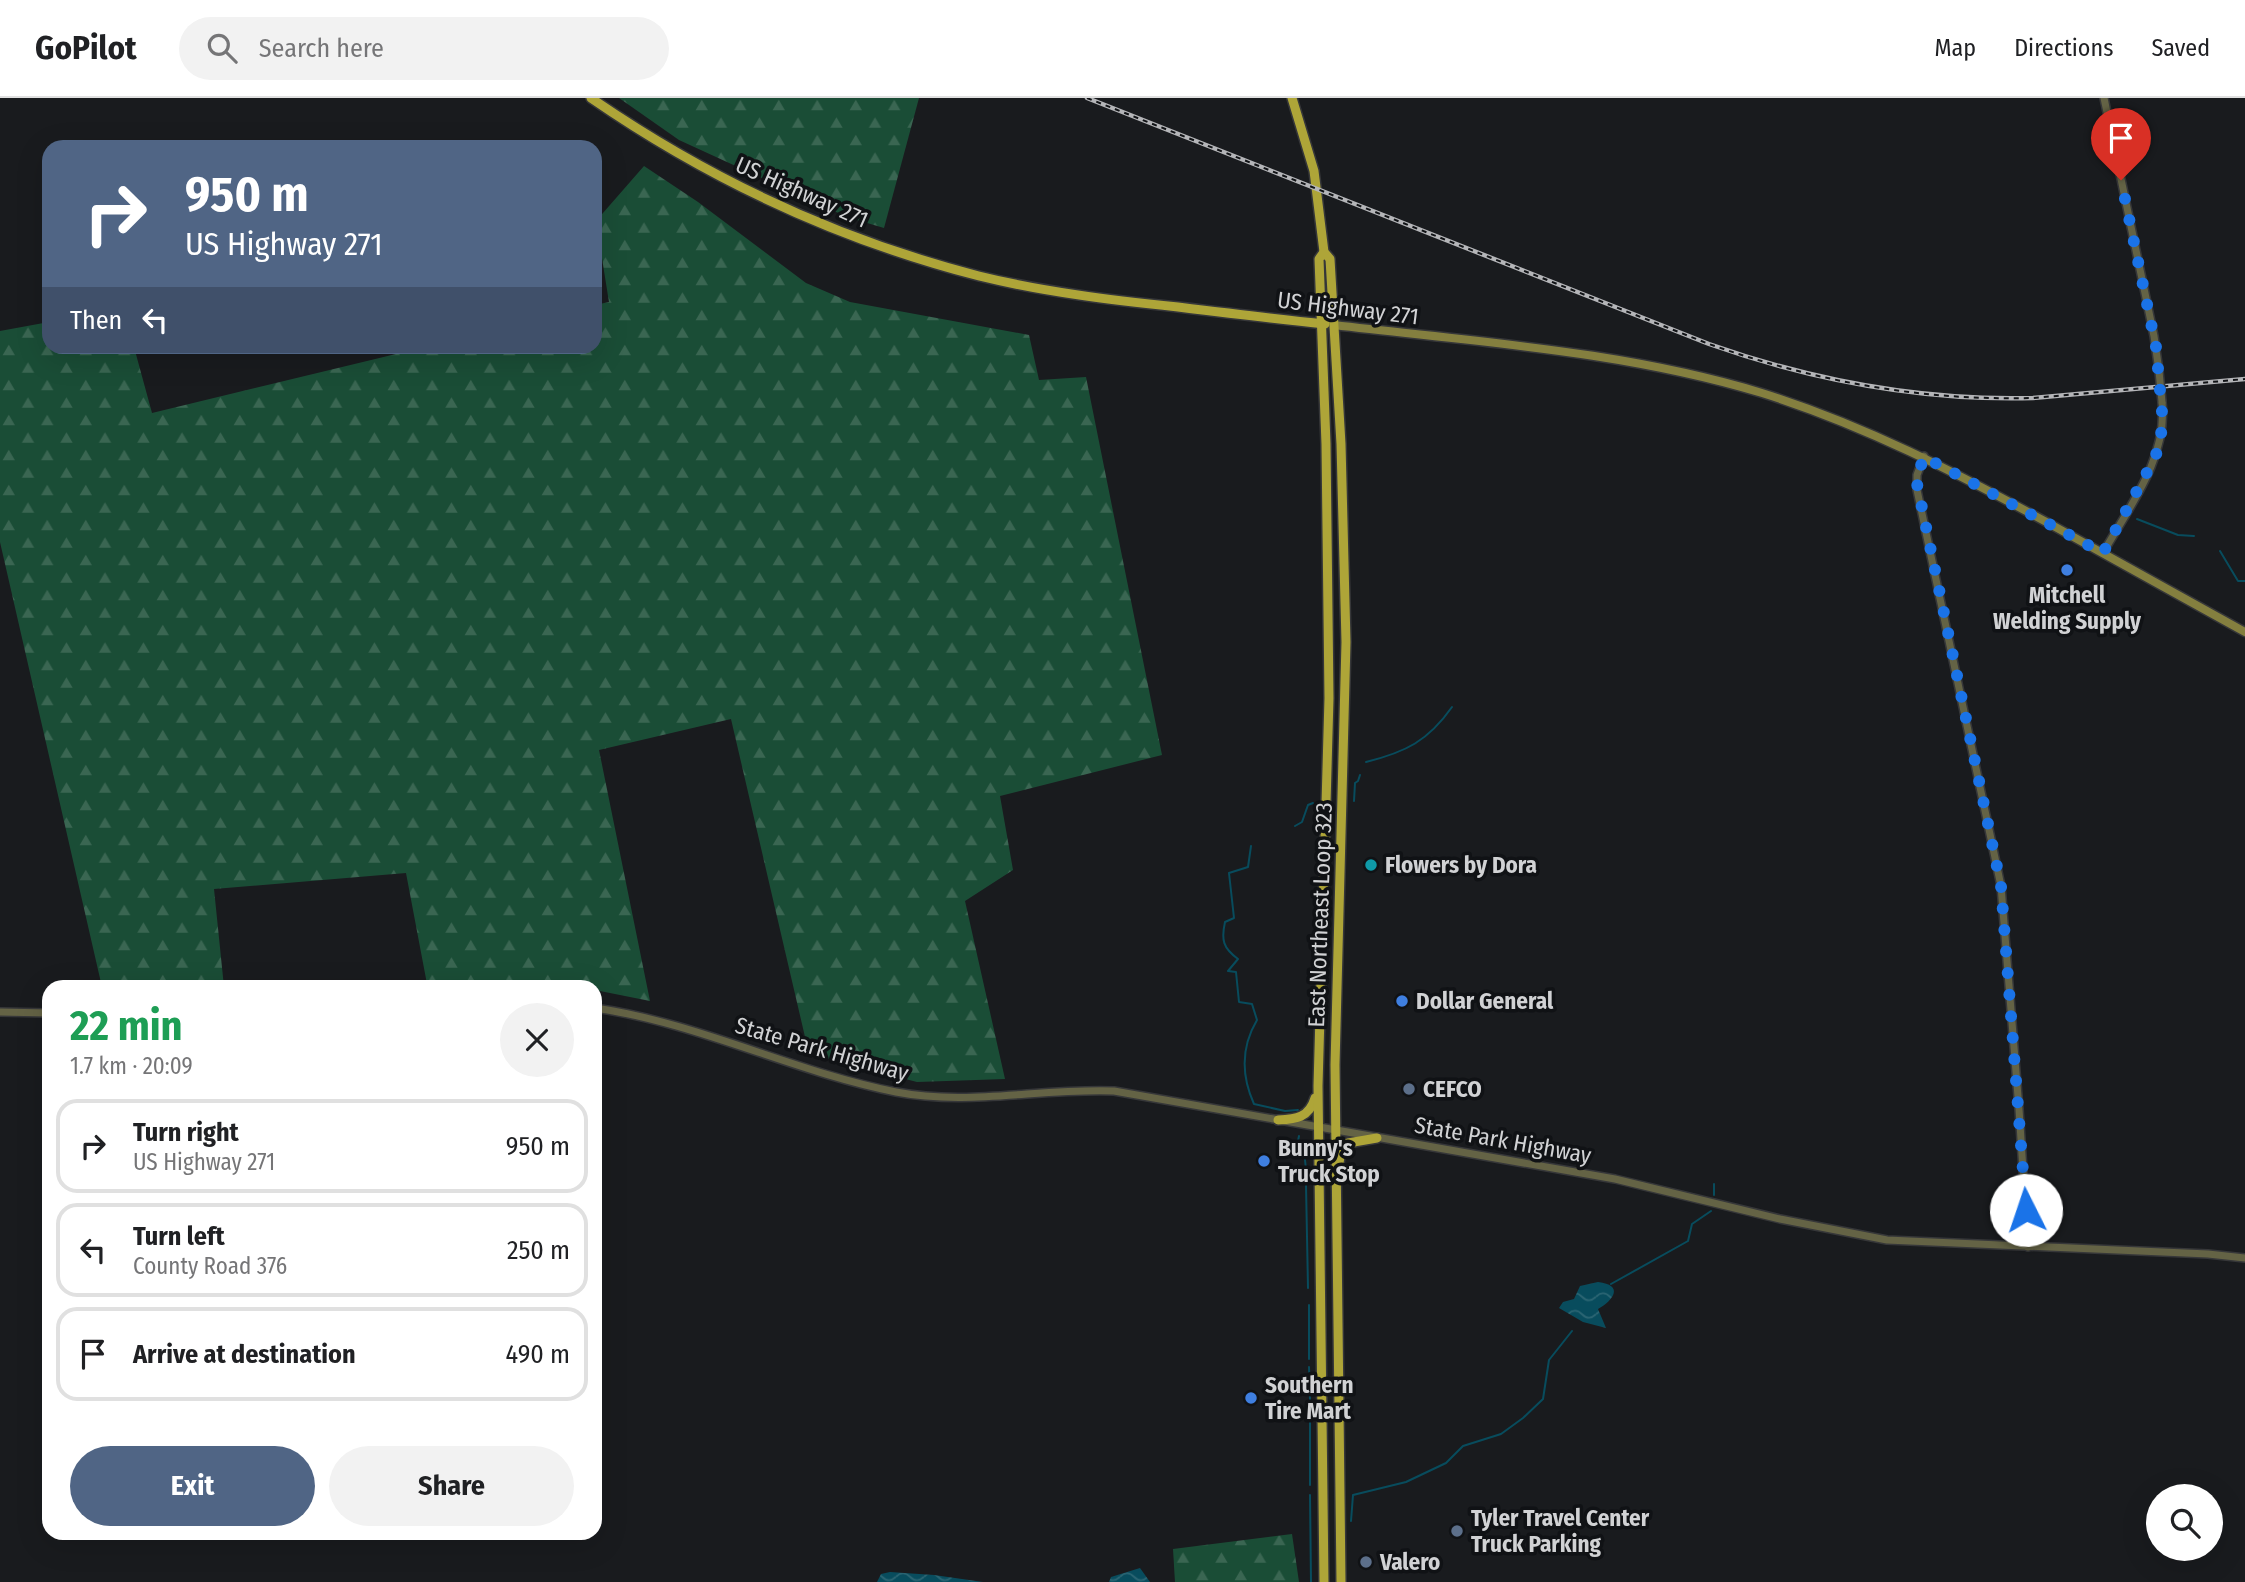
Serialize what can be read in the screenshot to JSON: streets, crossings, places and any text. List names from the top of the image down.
{
  "streets": {
    "highway": ["US Highway 271", "East Northeast Loop 323"],
    "main road": ["State Park Highway"]
  },
  "crossings": [
    ["US Highway 271", "East Northeast Loop 323"],
    ["East Northeast Loop 323", "State Park Highway"]
  ],
  "places": [
    "Mitchell Welding Supply",
    "Flowers by Dora",
    "Dollar General",
    "CEFCO",
    "Bunny's Truck Stop",
    "Southern Tire Mart",
    "Tyler Travel Center Truck Parking",
    "Valero"
  ],
  "page": {
    "header": "GoPilot",
    "search": "Search here",
    "nav": ["Map", "Directions", "Saved"],
    "turn": ["950 m", "US Highway 271"],
    "then": "Then",
    "heading": ["22 min", "1.7 km · 20:09"],
    "list": [
      {
        "name": "Turn right",
        "note": "US Highway 271",
        "value": "950 m"
      },
      {
        "name": "Turn left",
        "note": "County Road 376",
        "value": "250 m"
      },
      {
        "name": "Arrive at destination",
        "value": "490 m"
      }
    ],
    "buttons": ["Exit", "Share"]
  }
}
